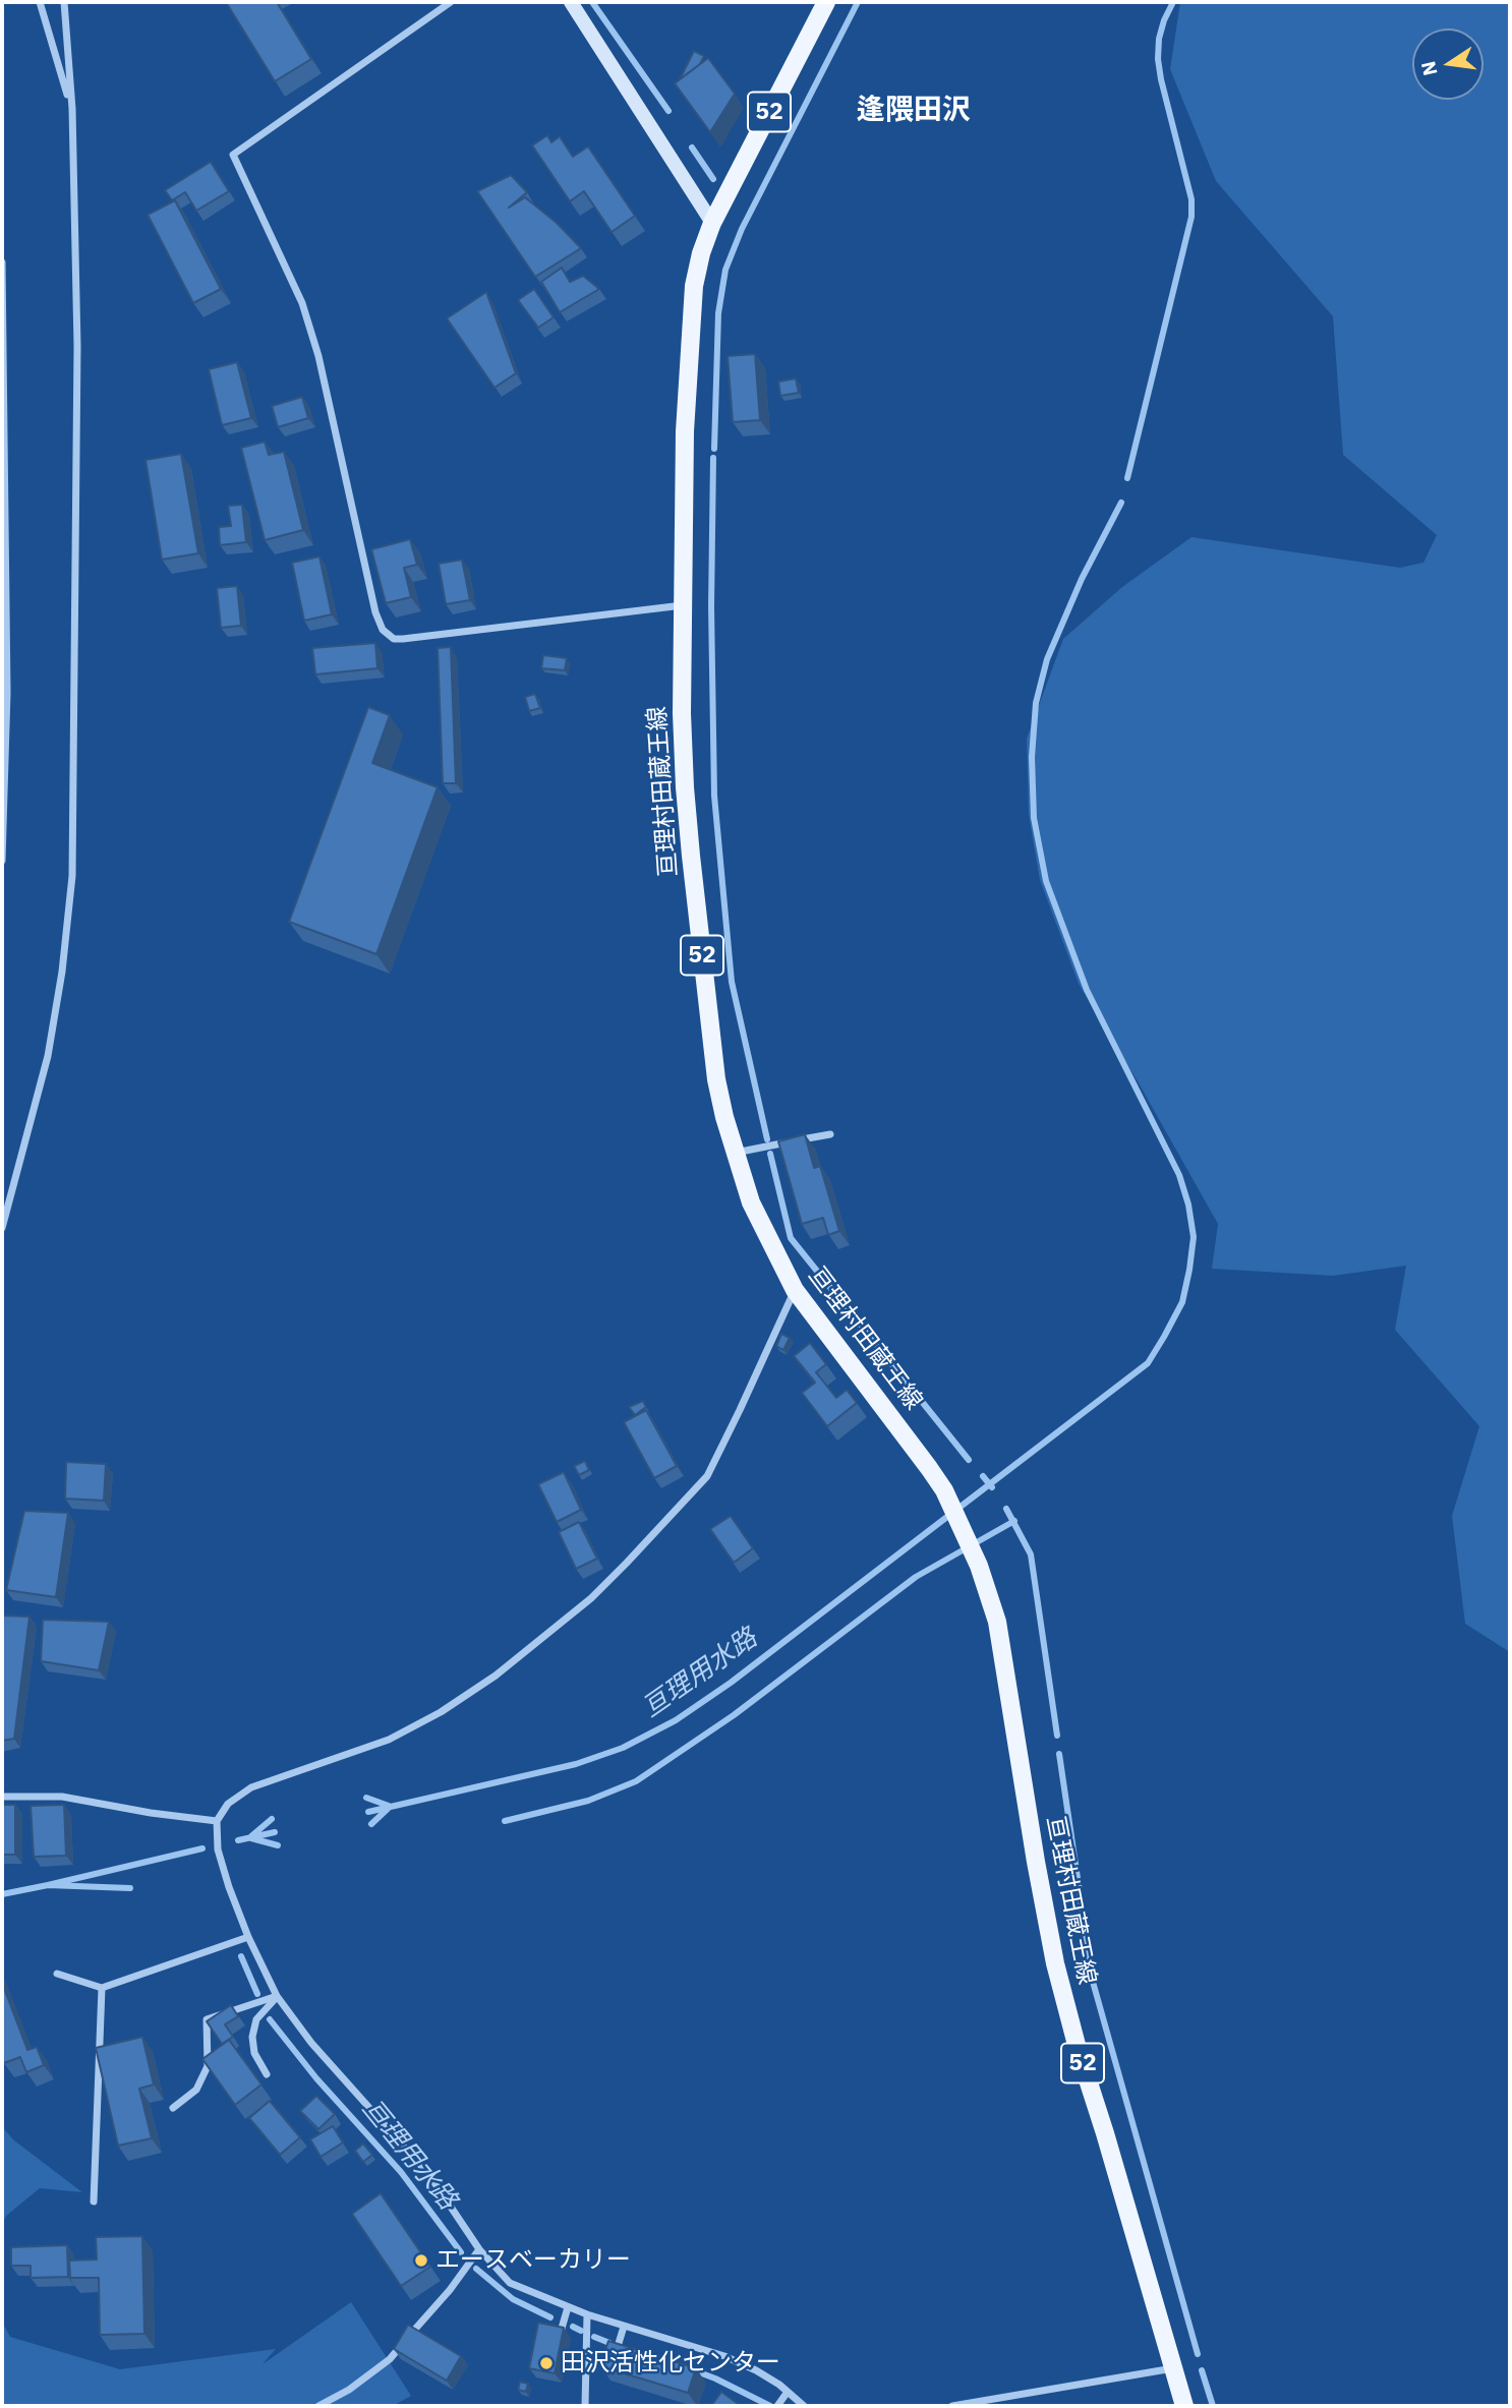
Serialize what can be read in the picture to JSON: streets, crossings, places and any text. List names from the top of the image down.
{
  "streets": {
    "main road": ["52", "亘理村田蔵王線"]
  },
  "districts": ["逢隈田沢"],
  "water": ["亘理用水路"],
  "places": ["エースベーカリー", "田沢活性化センター"],
  "north": "left"
}
